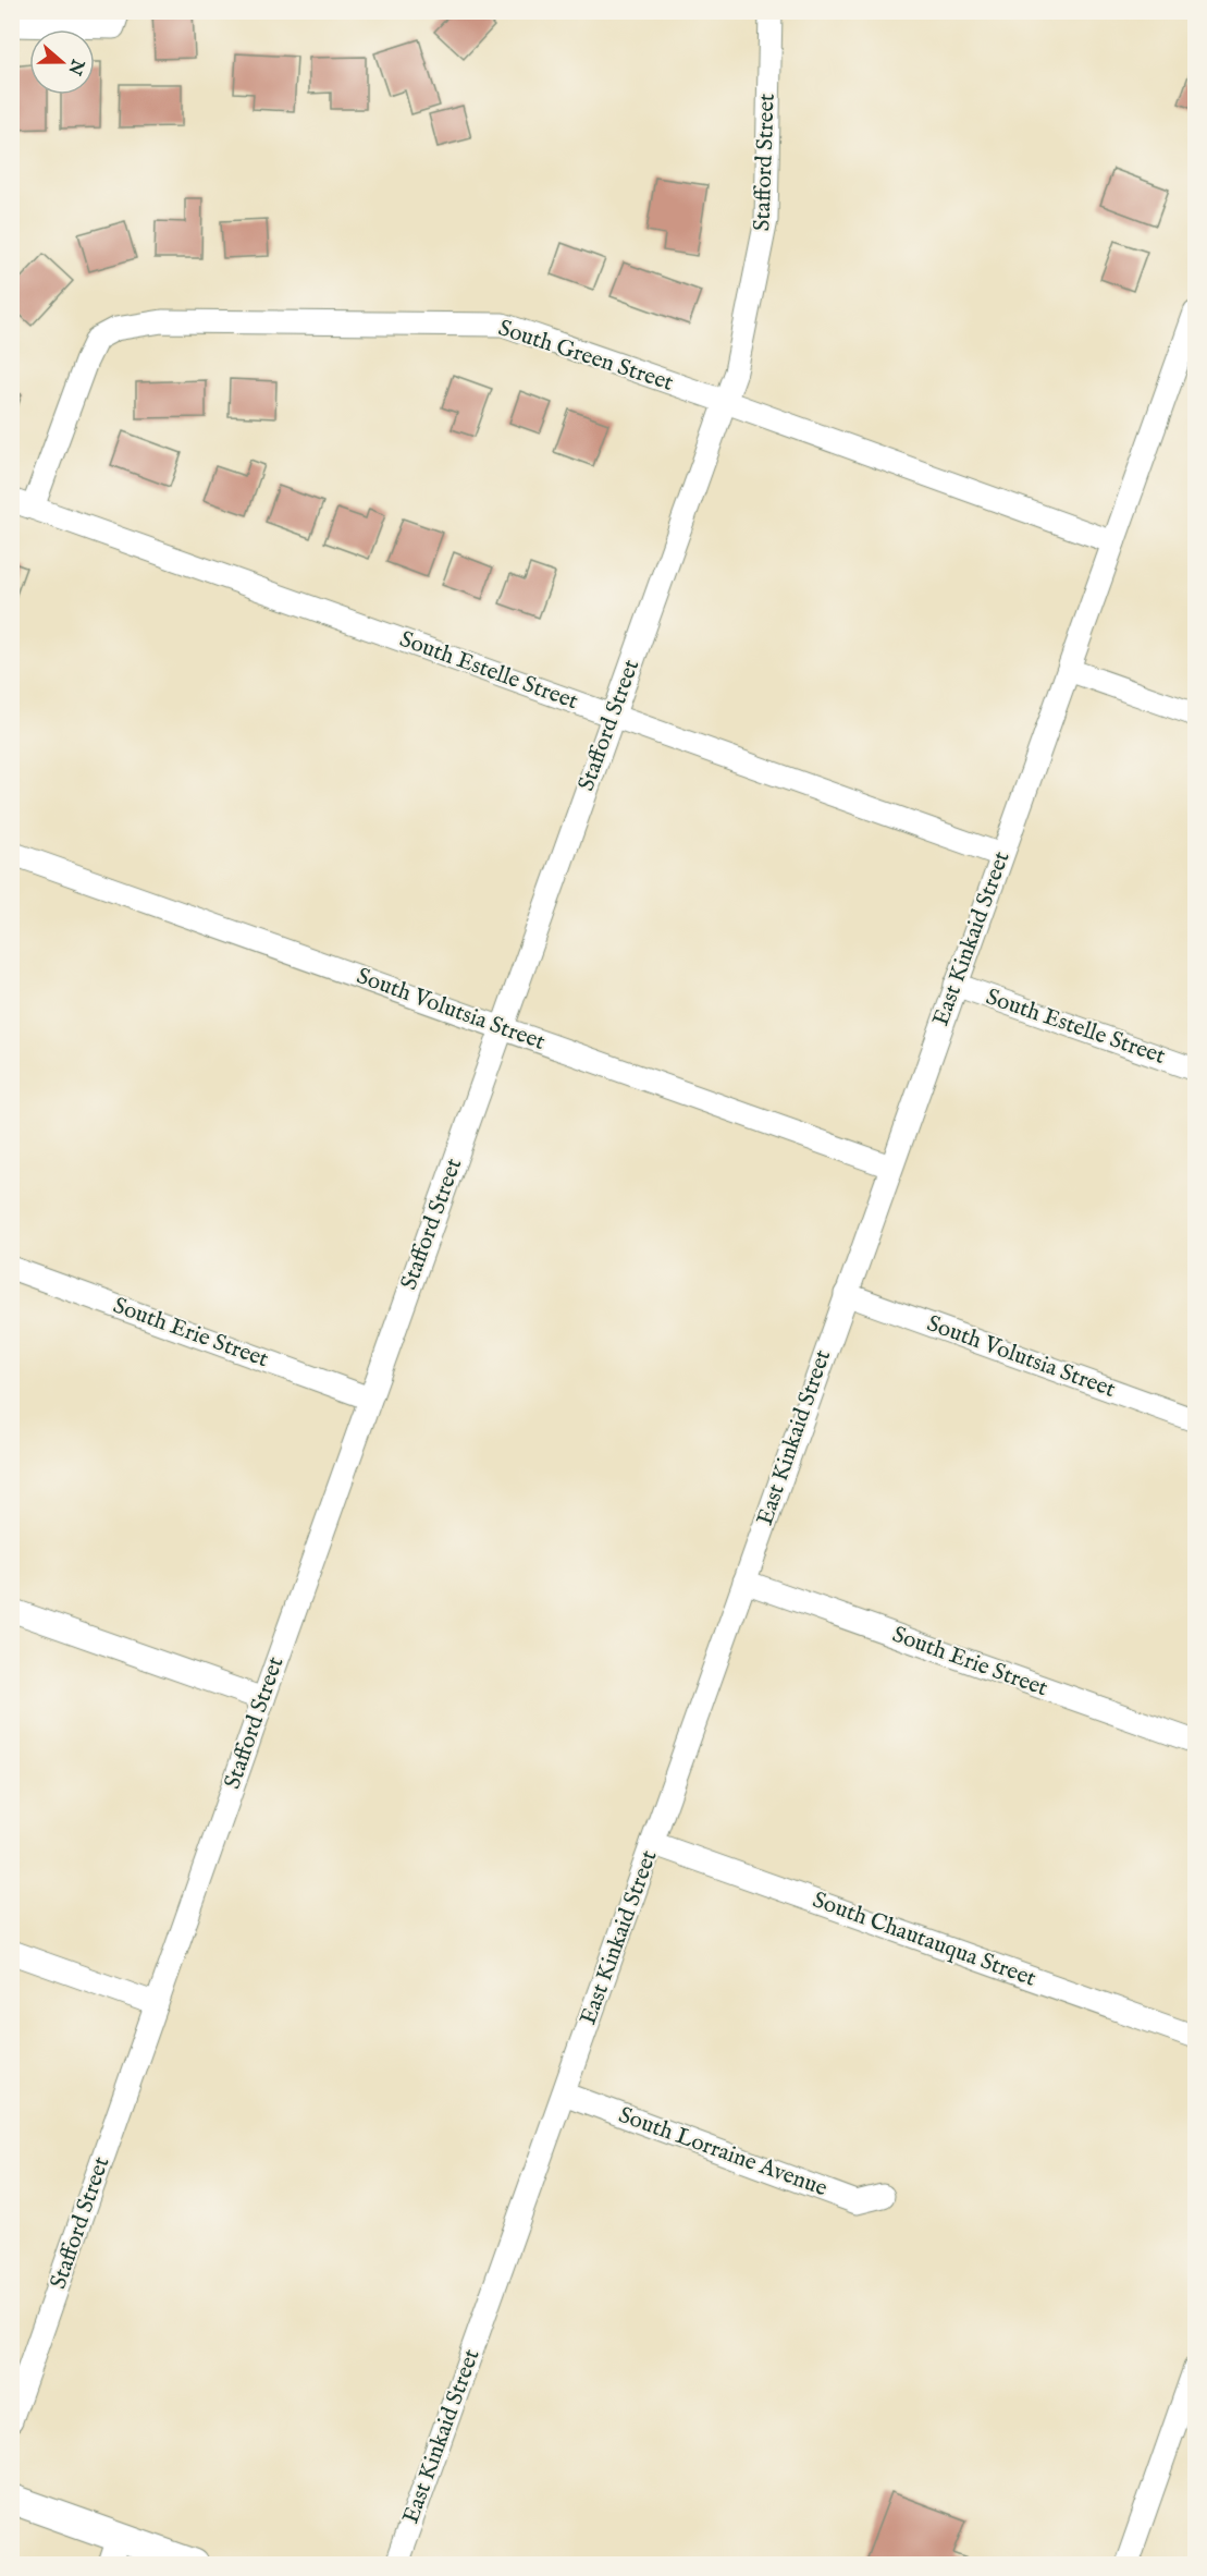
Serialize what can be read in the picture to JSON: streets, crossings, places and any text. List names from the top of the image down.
{
  "streets": {
    "street": [
      "Stafford Street",
      "South Green Street",
      "South Estelle Street",
      "East Kinkaid Street",
      "South Volutsia Street",
      "South Erie Street",
      "South Chautauqua Street",
      "South Lorraine Avenue"
    ]
  },
  "crossings": [
    ["Stafford Street", "South Green Street"],
    ["Stafford Street", "South Estelle Street"],
    ["Stafford Street", "South Volutsia Street"],
    ["Stafford Street", "South Erie Street"],
    ["South Green Street", "South Estelle Street"],
    ["South Green Street", "East Kinkaid Street"],
    ["South Estelle Street", "East Kinkaid Street"],
    ["East Kinkaid Street", "South Volutsia Street"],
    ["East Kinkaid Street", "South Erie Street"],
    ["East Kinkaid Street", "South Chautauqua Street"],
    ["East Kinkaid Street", "South Lorraine Avenue"]
  ],
  "north": "right"
}
